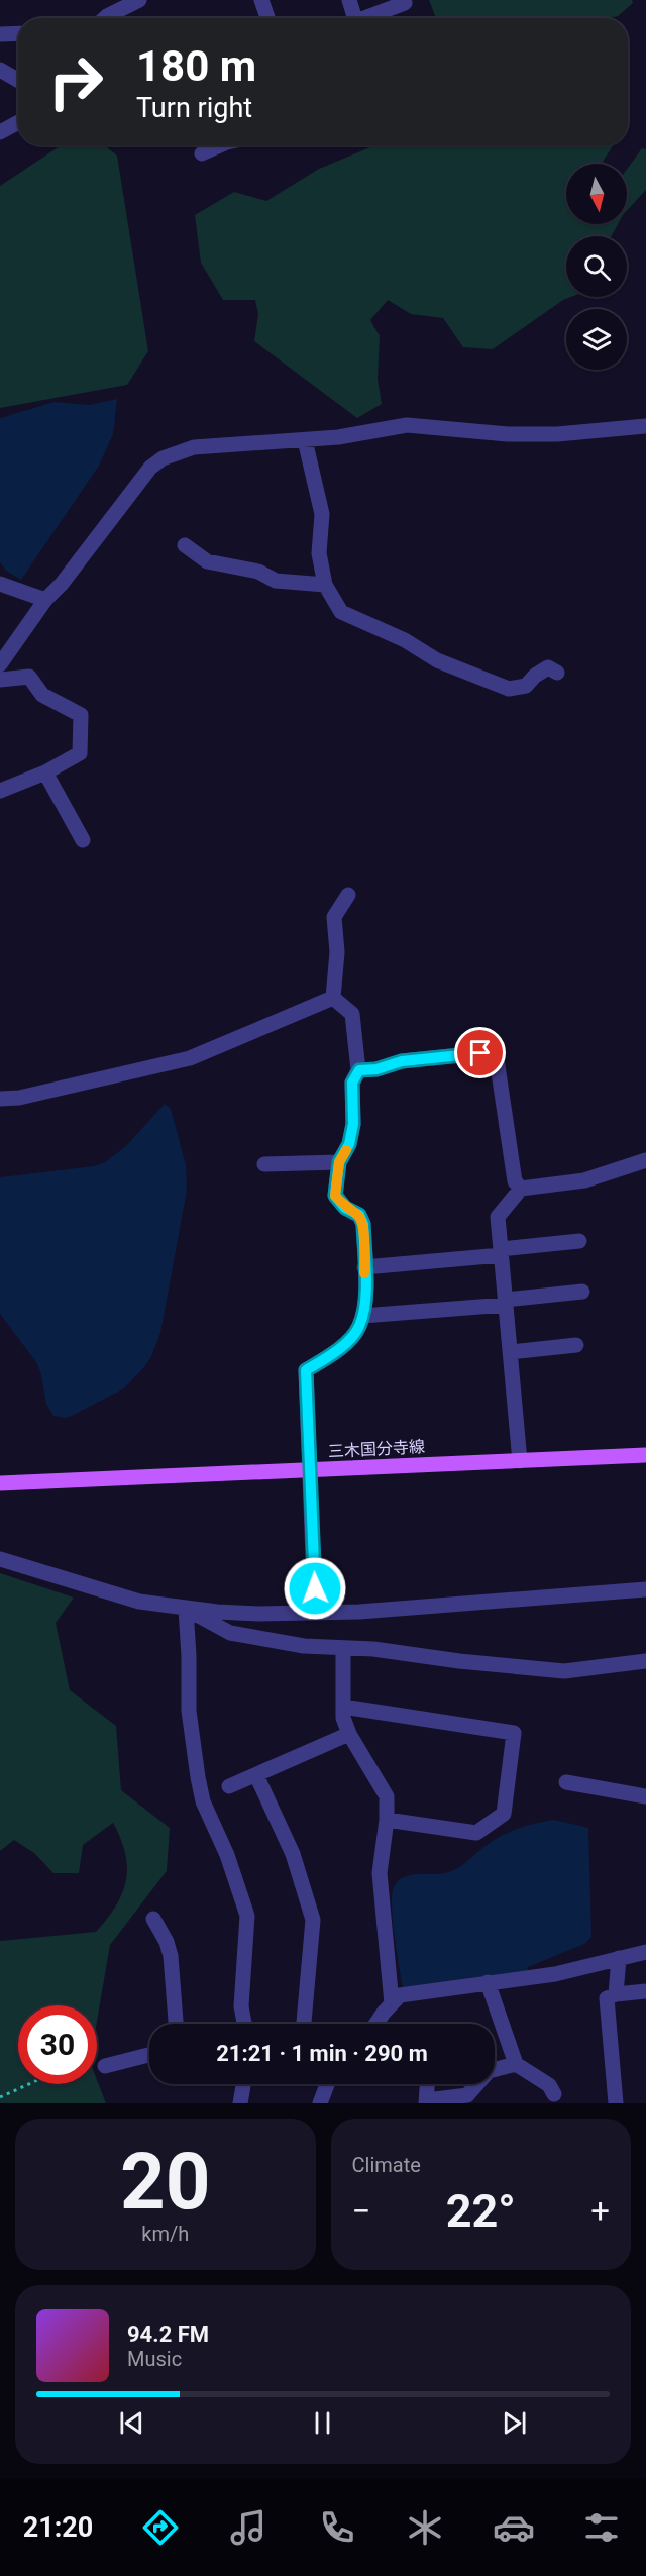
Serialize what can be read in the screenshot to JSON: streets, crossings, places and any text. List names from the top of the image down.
{
  "streets": {
    "main road": ["三木国分寺線"]
  },
  "north": "bottom",
  "page": {
    "turn": ["180 m", "Turn right"],
    "limit": "30",
    "trip": "21:21 · 1 min · 290 m",
    "tile": [
      ["20", "km/h"],
      "Climate"
    ],
    "heat": ["−", "22°", "+"],
    "song": ["94.2 FM", "Music"],
    "tabs": "21:20"
  }
}
